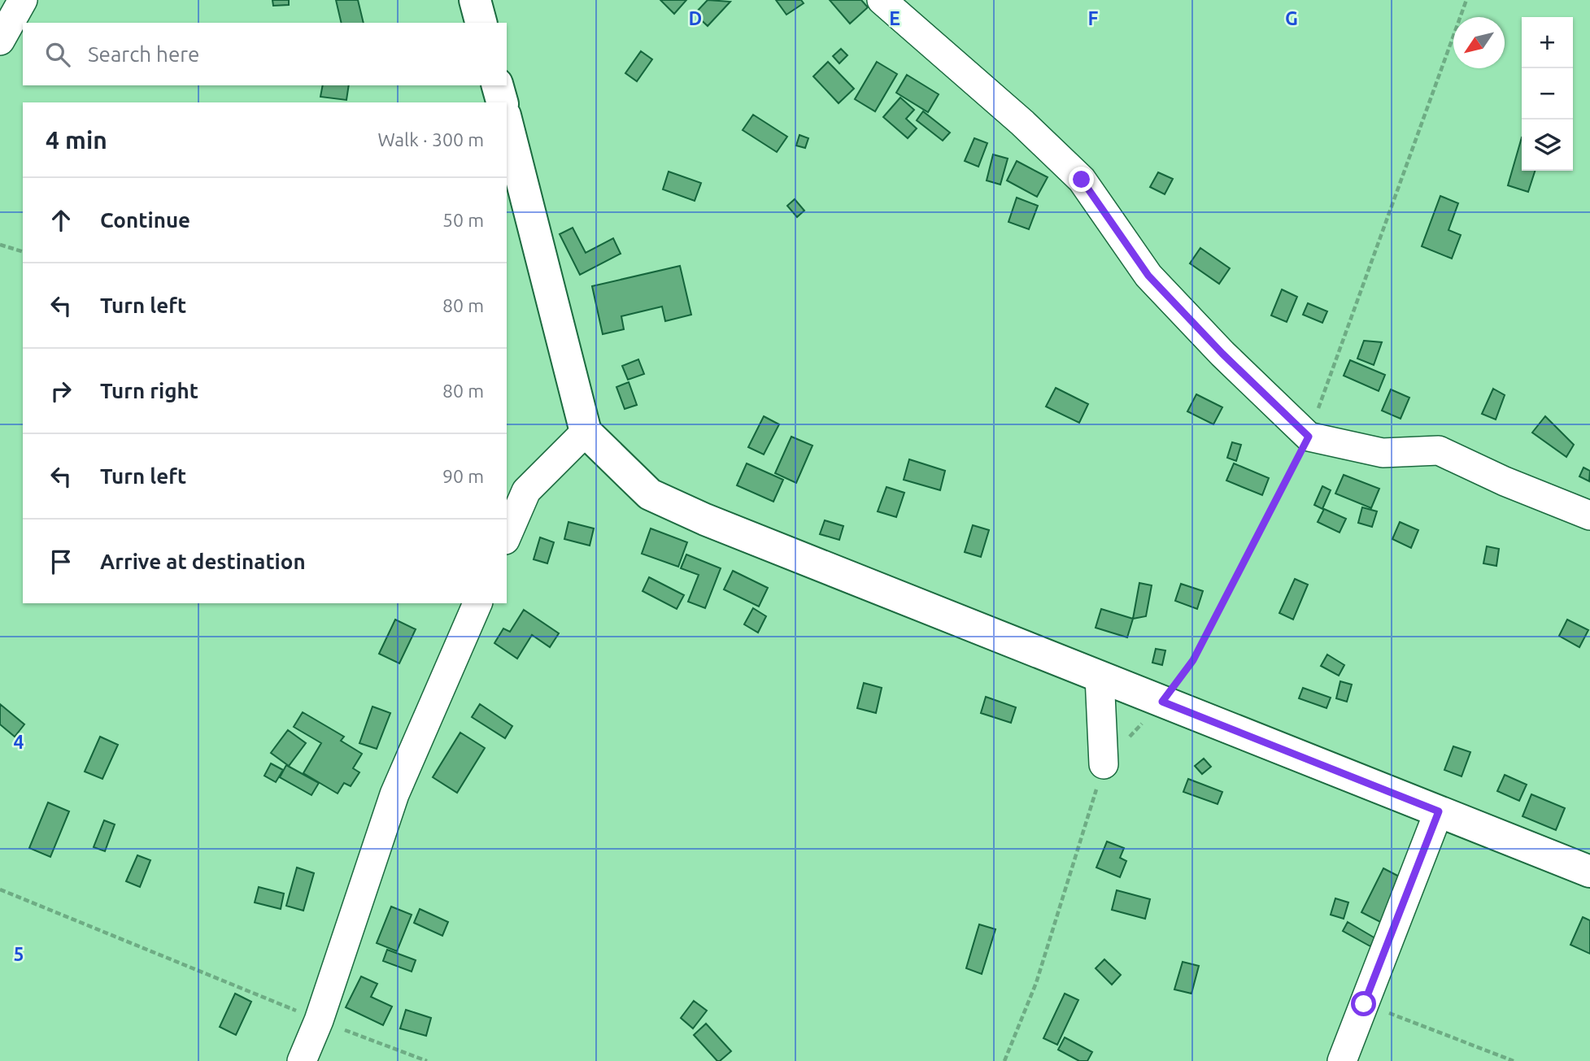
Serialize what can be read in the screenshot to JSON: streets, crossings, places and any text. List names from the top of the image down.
{
  "north": "bottom left",
  "page": {
    "map_buttons": ["+", "−"],
    "search": "Search here",
    "heading": ["4 min", "Walk · 300 m"],
    "list": [
      ["Continue", "50 m"],
      ["Turn left", "80 m"],
      ["Turn right", "80 m"],
      ["Turn left", "90 m"],
      "Arrive at destination"
    ]
  },
  "grid": {
    "columns": [
      "D",
      "E",
      "F",
      "G"
    ],
    "rows": ["4", "5"]
  }
}
